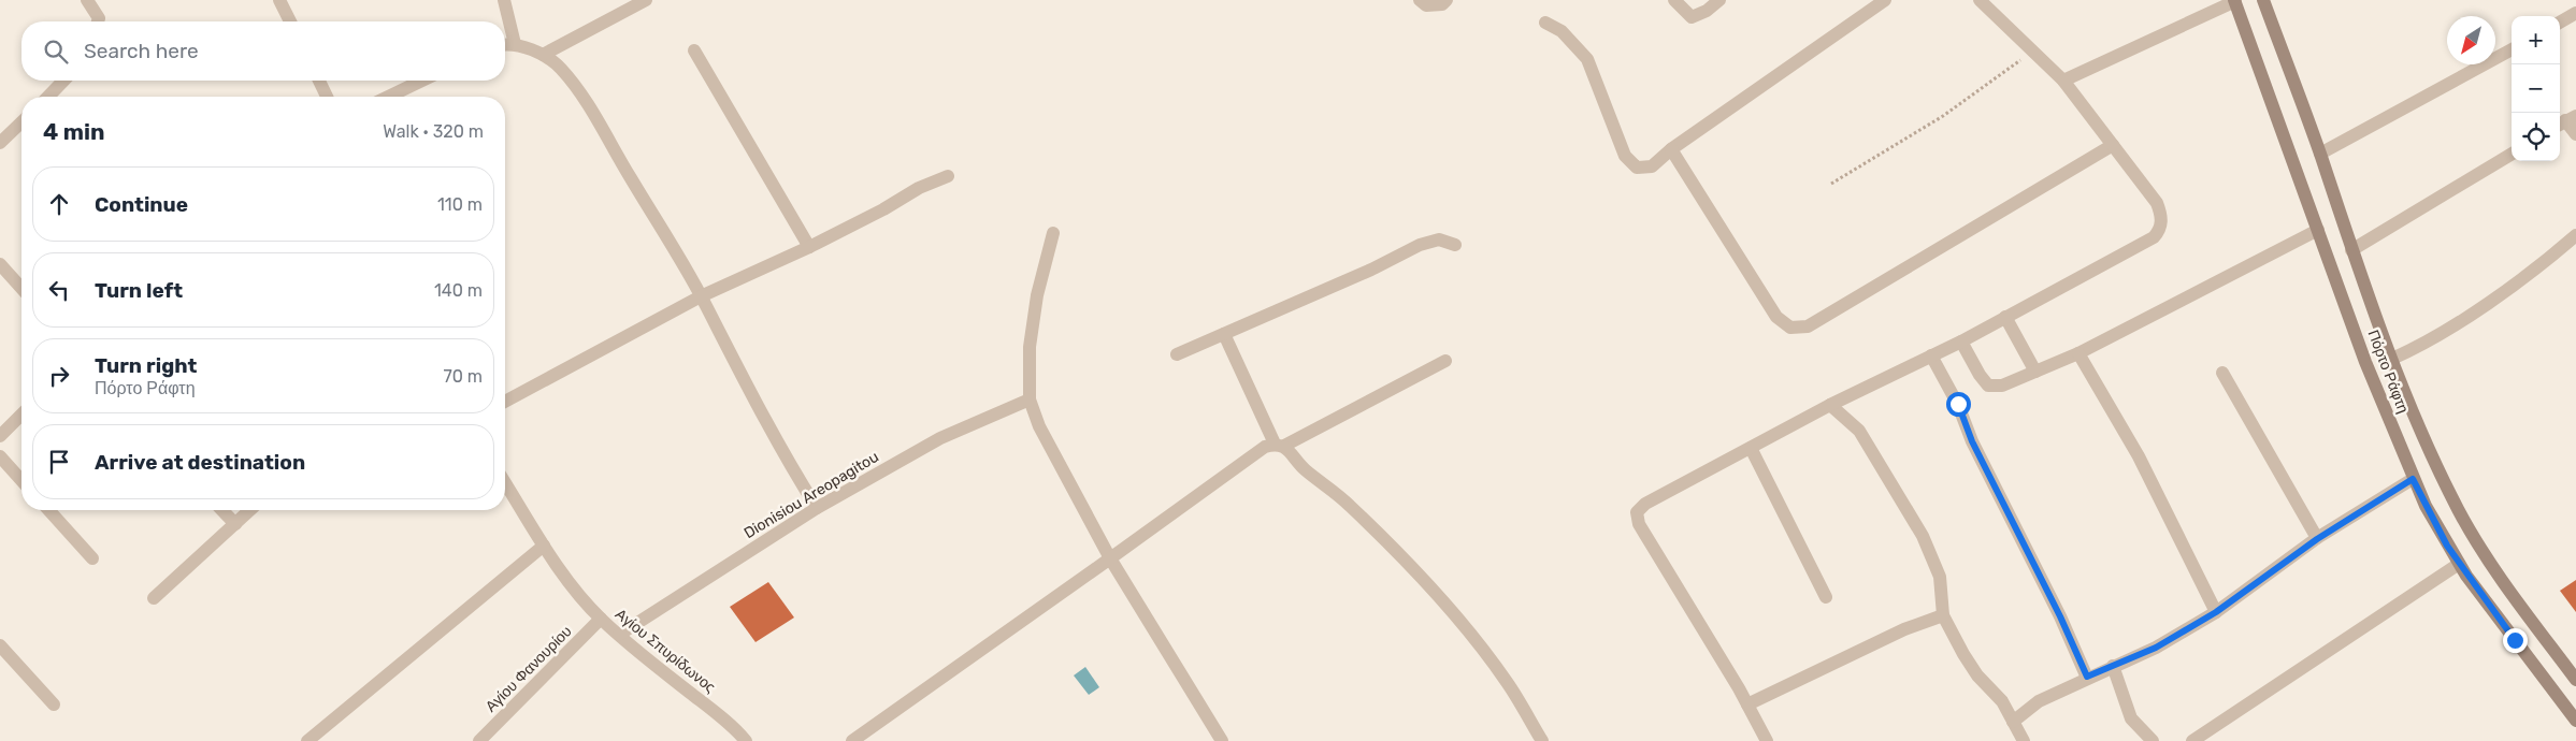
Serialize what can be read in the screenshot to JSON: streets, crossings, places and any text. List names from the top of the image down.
{
  "streets": {
    "main road": ["Πόρτο Ράφτη"],
    "street": ["Dionisiou Areopagitou", "Αγίου Σπυρίδωνος", "Αγίου Φανουρίου"]
  },
  "crossings": [
    ["Dionisiou Areopagitou", "Αγίου Σπυρίδωνος"],
    ["Αγίου Σπυρίδωνος", "Αγίου Φανουρίου"]
  ],
  "north": "bottom left",
  "page": {
    "map_buttons": ["+", "−"],
    "search": "Search here",
    "heading": ["4 min", "Walk · 320 m"],
    "list": [
      ["Continue", "110 m"],
      ["Turn left", "140 m"],
      ["Turn right", "Πόρτο Ράφτη", "70 m"],
      "Arrive at destination"
    ]
  }
}
